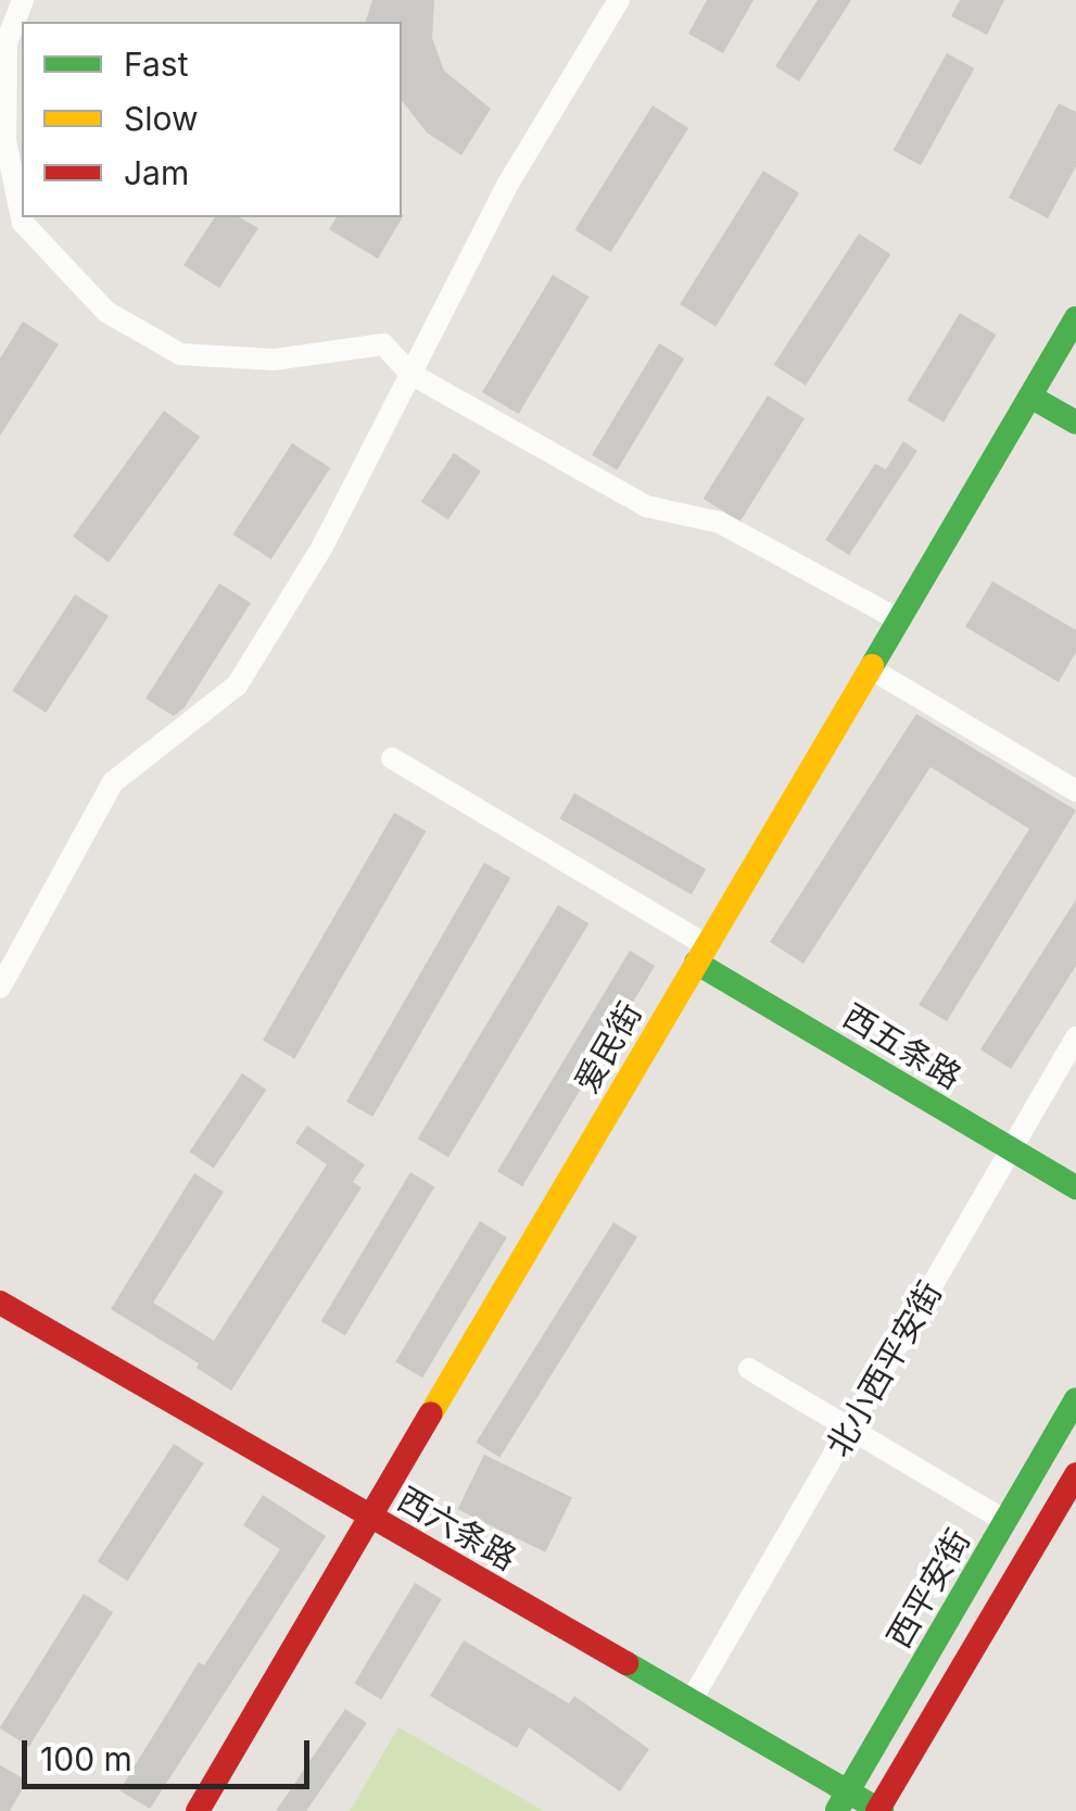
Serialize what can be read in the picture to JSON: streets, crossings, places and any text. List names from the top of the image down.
{
  "streets": {
    "street": [
      "西五条路",
      "爱民街",
      "北小西平安街",
      "西六条路",
      "西平安街"
    ]
  },
  "crossings": [
    ["西五条路", "爱民街"],
    ["西五条路", "北小西平安街"],
    ["爱民街", "西六条路"],
    ["北小西平安街", "西六条路"],
    ["西六条路", "西平安街"]
  ],
  "legend": ["Fast", "Slow", "Jam"],
  "scale_bar": "100 m"
}
